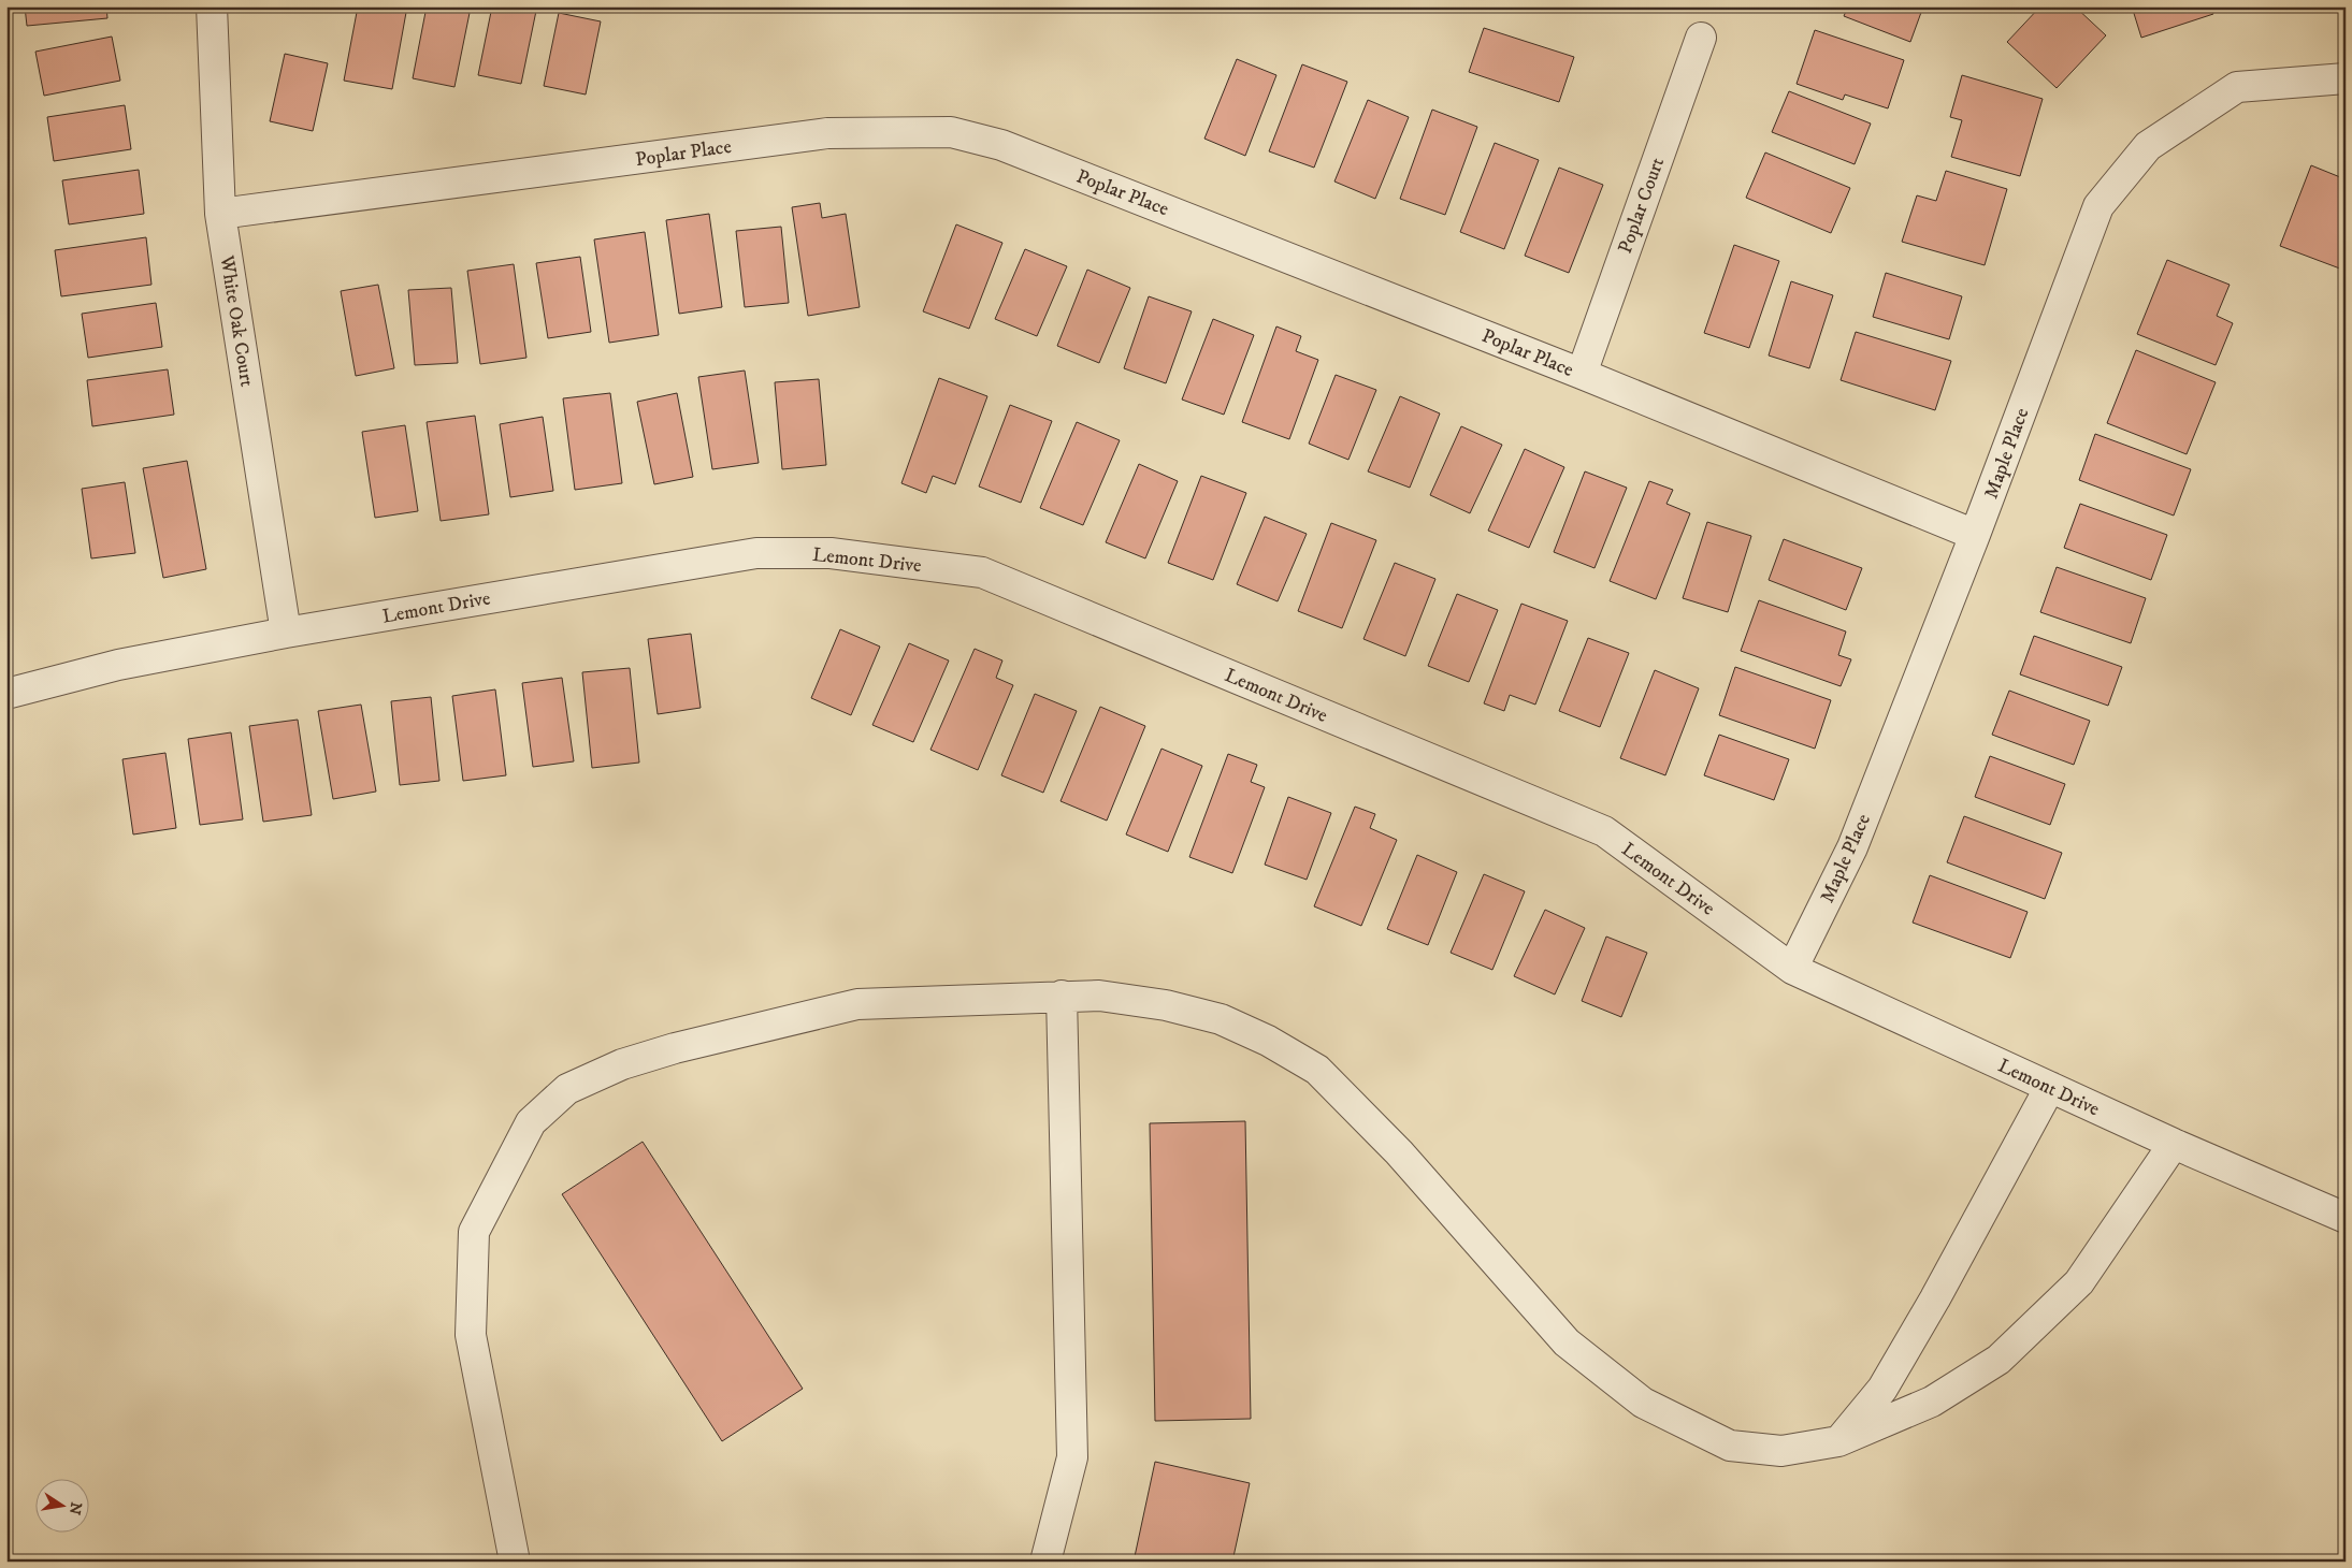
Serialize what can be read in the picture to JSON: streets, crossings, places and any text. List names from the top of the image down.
{
  "streets": {
    "street": [
      "Poplar Place",
      "Poplar Court",
      "White Oak Court",
      "Maple Place",
      "Lemont Drive"
    ]
  },
  "crossings": [
    ["Poplar Place", "Poplar Court"],
    ["Poplar Place", "White Oak Court"],
    ["Poplar Place", "Maple Place"],
    ["White Oak Court", "Lemont Drive"],
    ["Maple Place", "Lemont Drive"]
  ],
  "north": "right"
}
